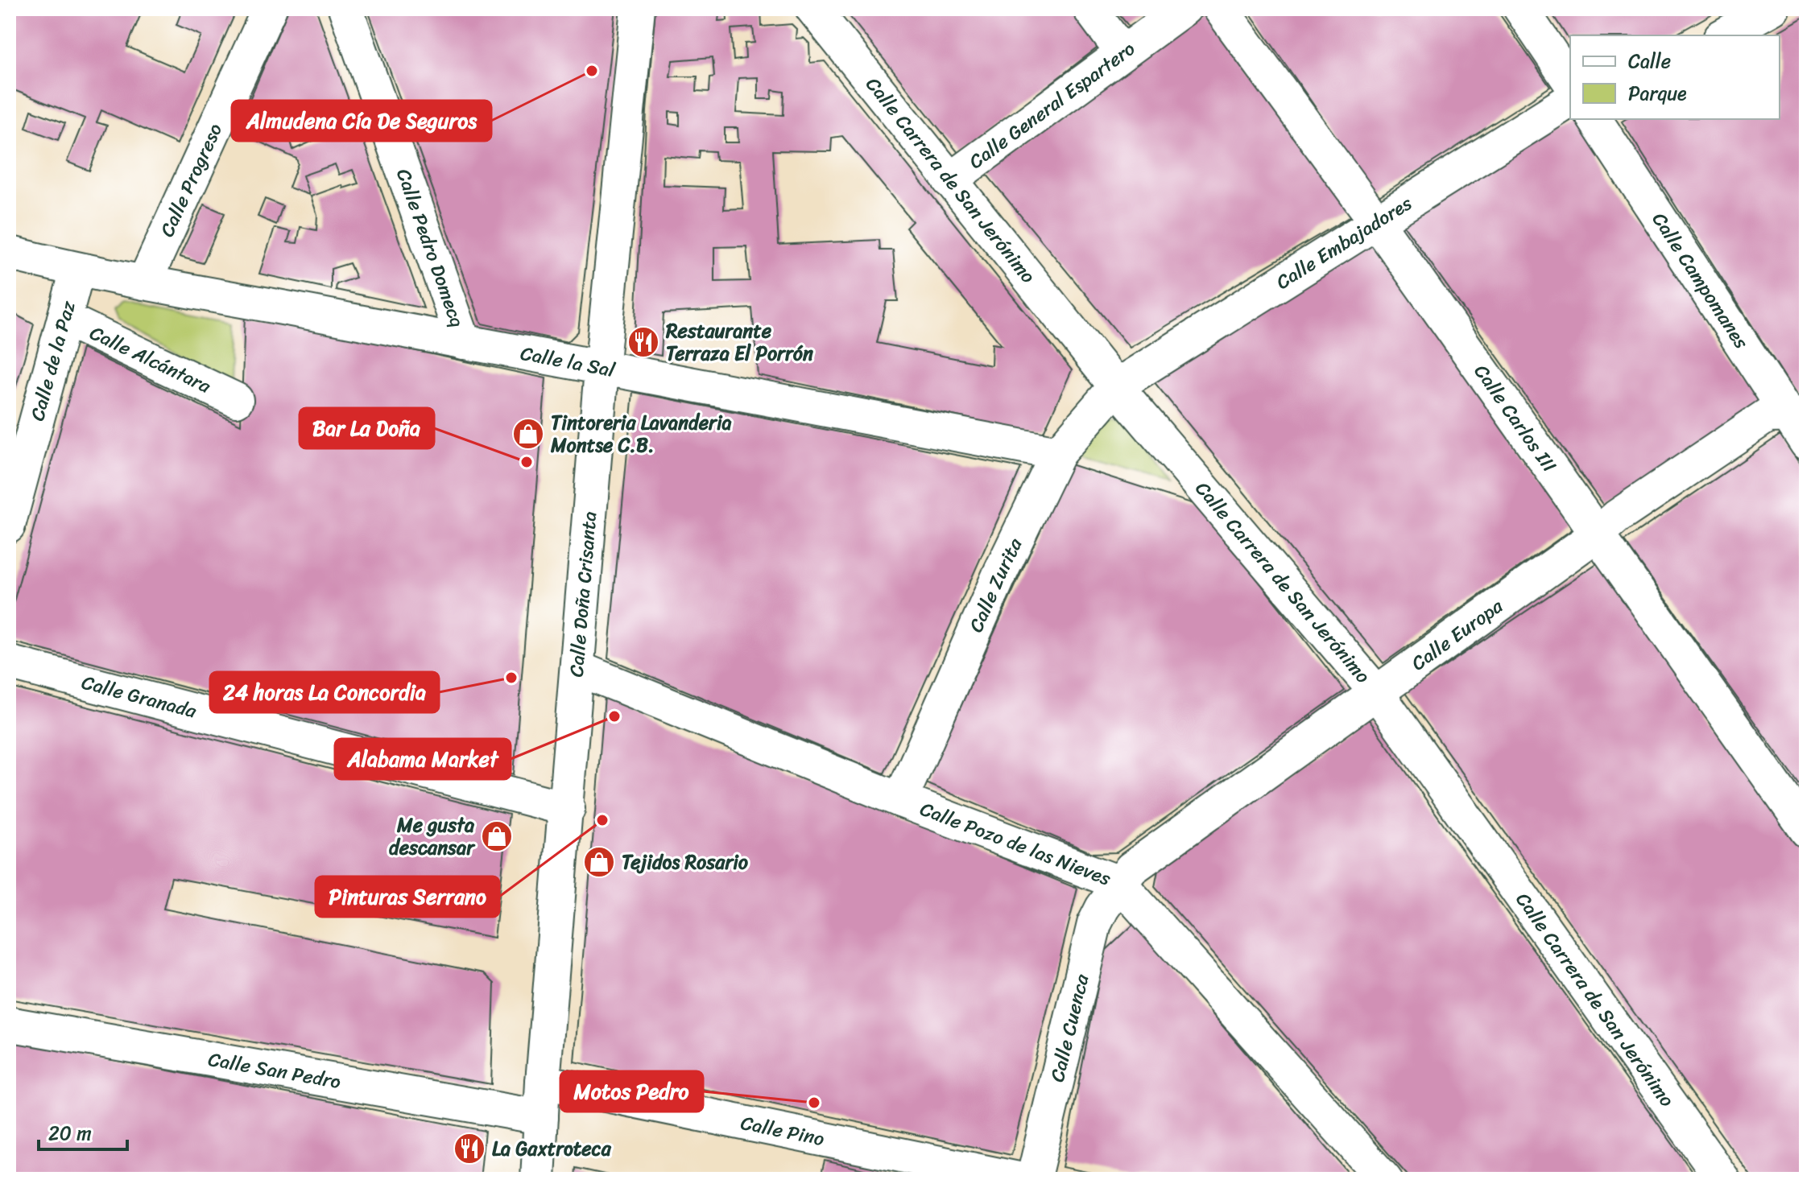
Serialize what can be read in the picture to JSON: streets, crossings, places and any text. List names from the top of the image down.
{
  "streets": {
    "street": [
      "Calle General Espartero",
      "Calle Progreso",
      "Calle Carrera de San Jerónimo",
      "Calle Embajadores",
      "Calle Pedro Domecq",
      "Calle Campomanes",
      "Calle Alcántara",
      "Calle de la Paz",
      "Calle la Sal",
      "Calle Carlos III",
      "Calle Zurita",
      "Calle Doña Crisanta",
      "Calle Europa",
      "Calle Granada",
      "Calle Pozo de las Nieves",
      "Calle Cuenca",
      "Calle San Pedro",
      "Calle Pino"
    ]
  },
  "crossings": [
    ["Calle General Espartero", "Calle Carrera de San Jerónimo"],
    ["Calle Progreso", "Calle la Sal"],
    ["Calle Carrera de San Jerónimo", "Calle Embajadores"],
    ["Calle Carrera de San Jerónimo", "Calle Zurita"],
    ["Calle Carrera de San Jerónimo", "Calle Europa"],
    ["Calle Embajadores", "Calle Carlos III"],
    ["Calle Embajadores", "Calle Zurita"],
    ["Calle Pedro Domecq", "Calle la Sal"],
    ["Calle Campomanes", "Calle Europa"],
    ["Calle Alcántara", "Calle de la Paz"],
    ["Calle de la Paz", "Calle la Sal"],
    ["Calle la Sal", "Calle Zurita"],
    ["Calle la Sal", "Calle Doña Crisanta"],
    ["Calle Carlos III", "Calle Europa"],
    ["Calle Zurita", "Calle Pozo de las Nieves"],
    ["Calle Doña Crisanta", "Calle Granada"],
    ["Calle Doña Crisanta", "Calle Pozo de las Nieves"],
    ["Calle Doña Crisanta", "Calle San Pedro"],
    ["Calle Doña Crisanta", "Calle Pino"],
    ["Calle Europa", "Calle Pozo de las Nieves"],
    ["Calle Europa", "Calle Cuenca"],
    ["Calle Pozo de las Nieves", "Calle Cuenca"]
  ],
  "places": {
    "other": [
      "Almudena Cía De Seguros",
      "Bar La Doña",
      "24 horas La Concordia",
      "Alabama Market",
      "Pinturas Serrano",
      "Motos Pedro"
    ],
    "restaurant": ["Restaurante Terraza El Porrón", "La Gaxtroteca"],
    "shop": ["Tintoreria Lavanderia Montse C.B.", "Me gusta descansar", "Tejidos Rosario"]
  },
  "legend": ["Calle", "Parque"],
  "scale_bar": "20 m"
}
